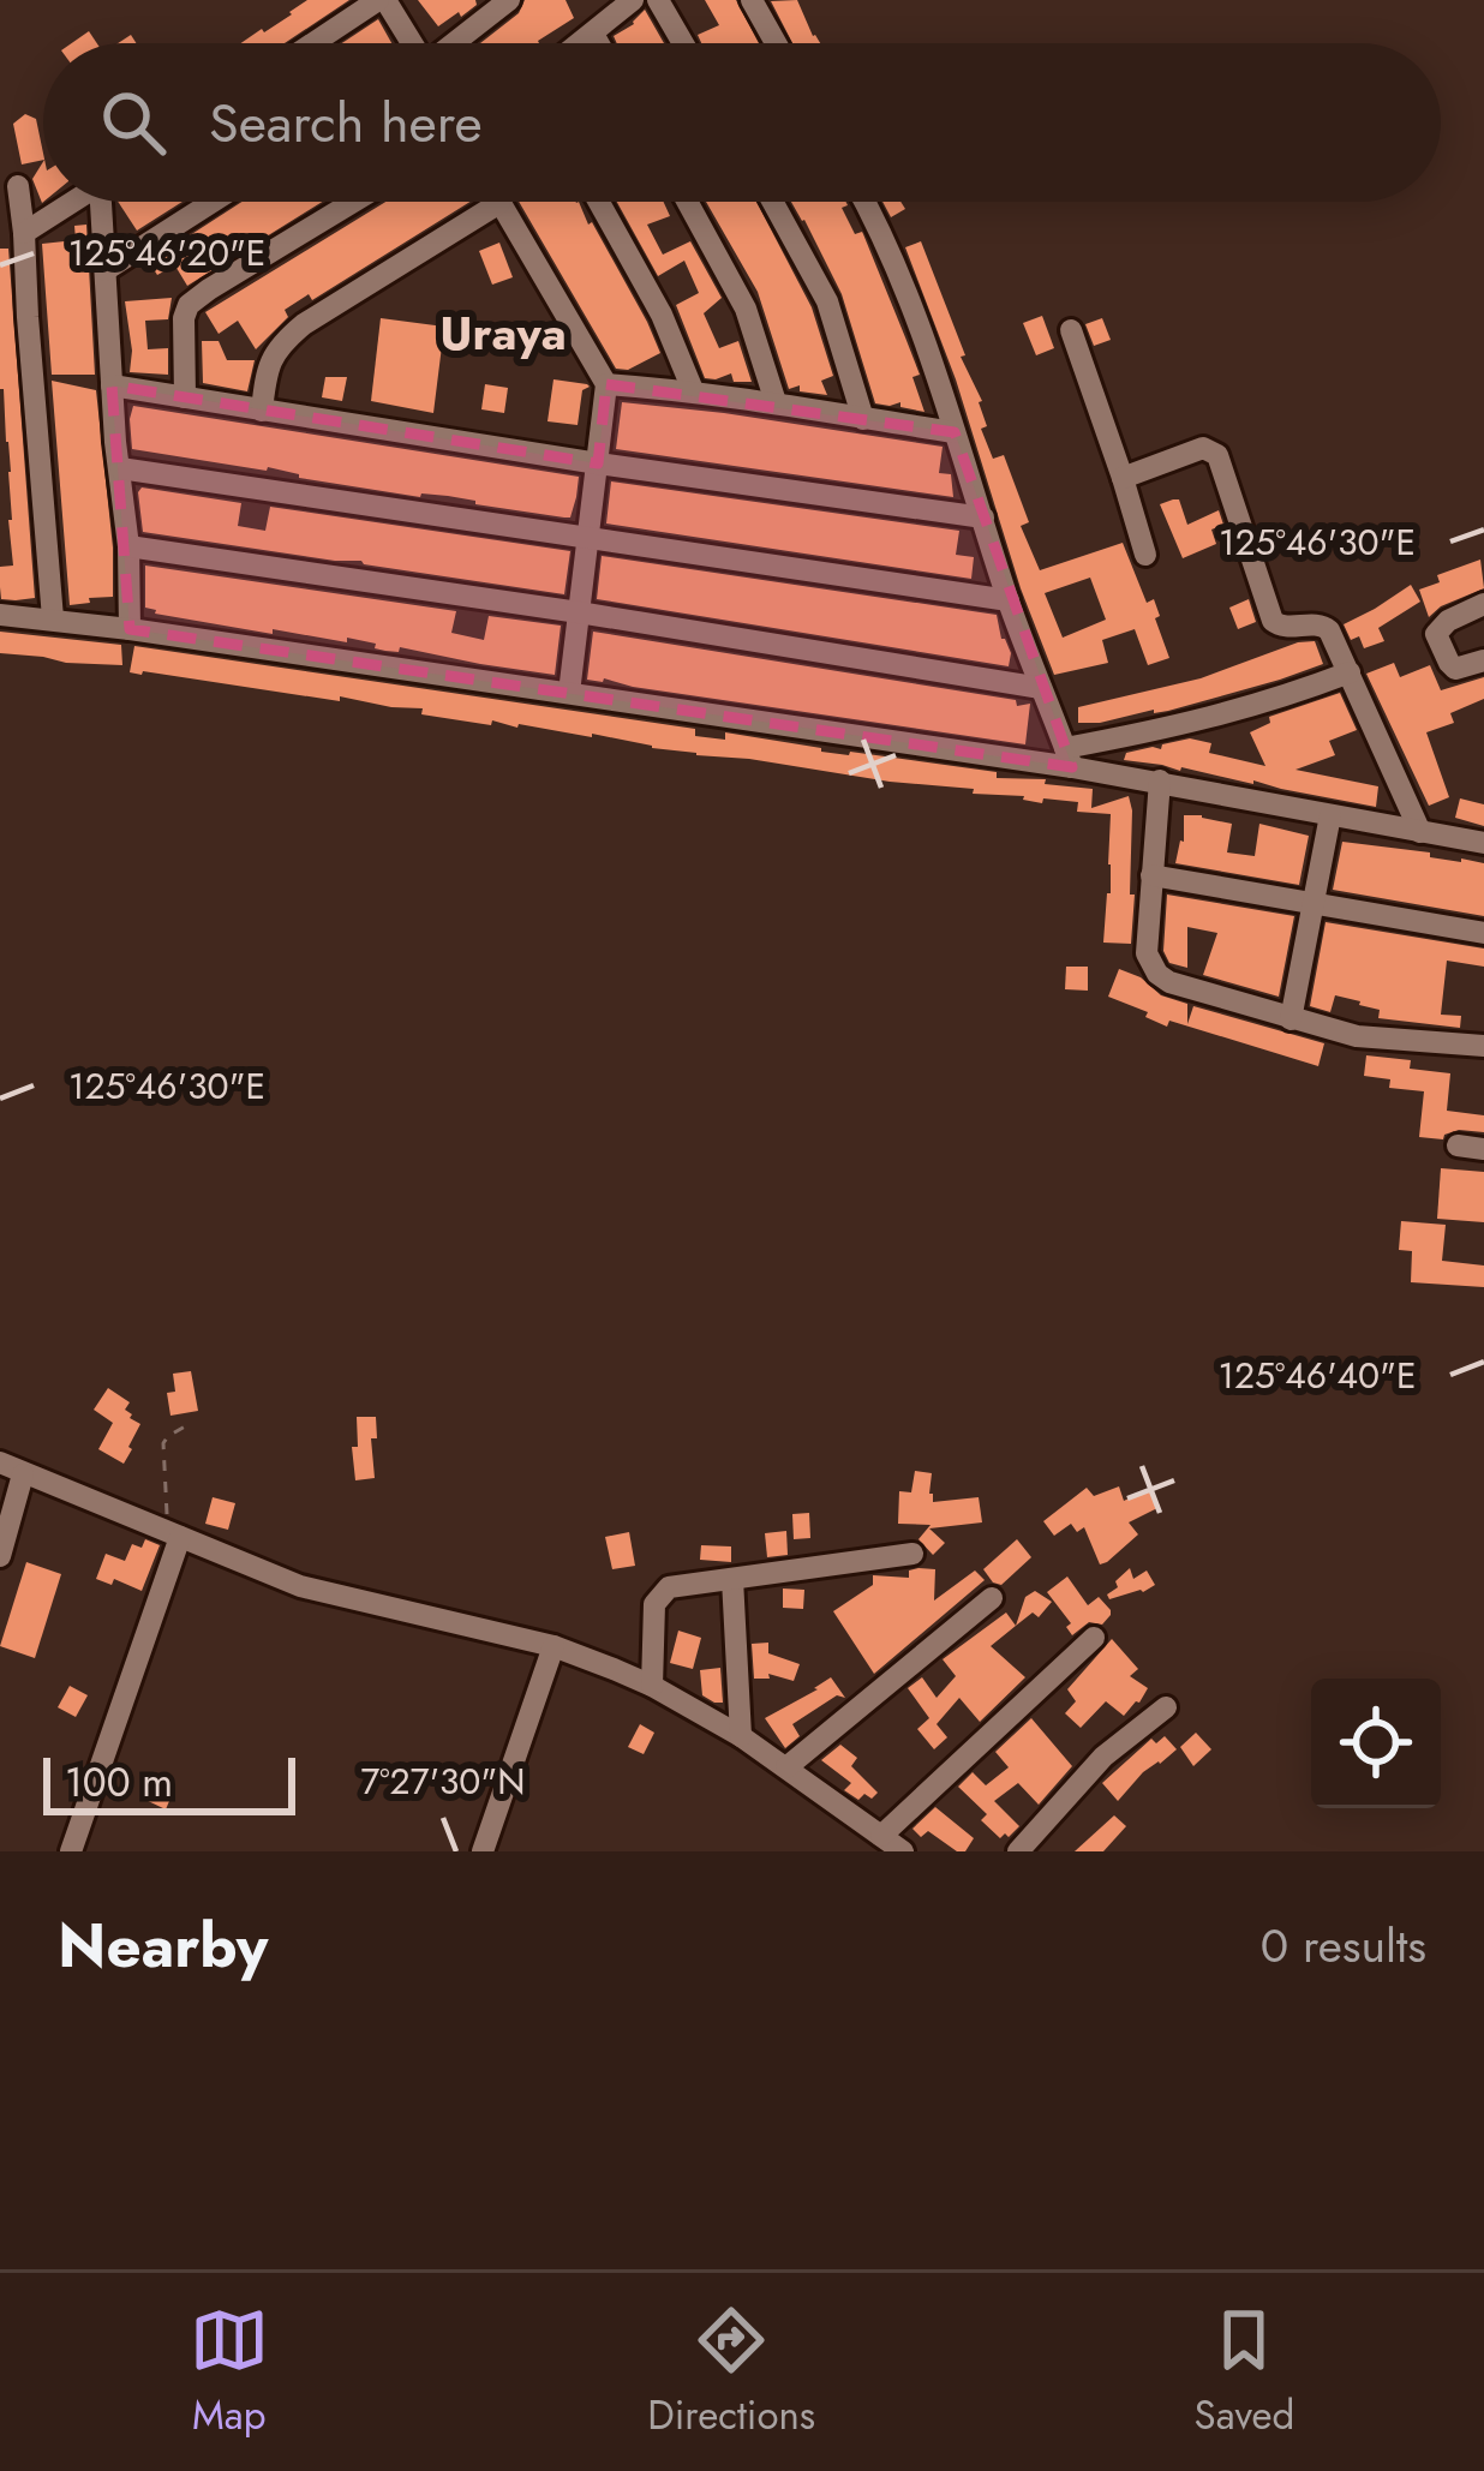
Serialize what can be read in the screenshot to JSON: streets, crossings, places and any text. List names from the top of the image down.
{
  "districts": ["Uraya"],
  "scale_bar": "100 m",
  "page": {
    "search": "Search here",
    "scale": "100 m",
    "heading": ["Nearby", "0 results"],
    "nav": ["Map", "Directions", "Saved"]
  },
  "coordinates": [
    "125°46'20\"E",
    "125°46'30\"E",
    "125°46'40\"E",
    "7°27'30\"N"
  ]
}
